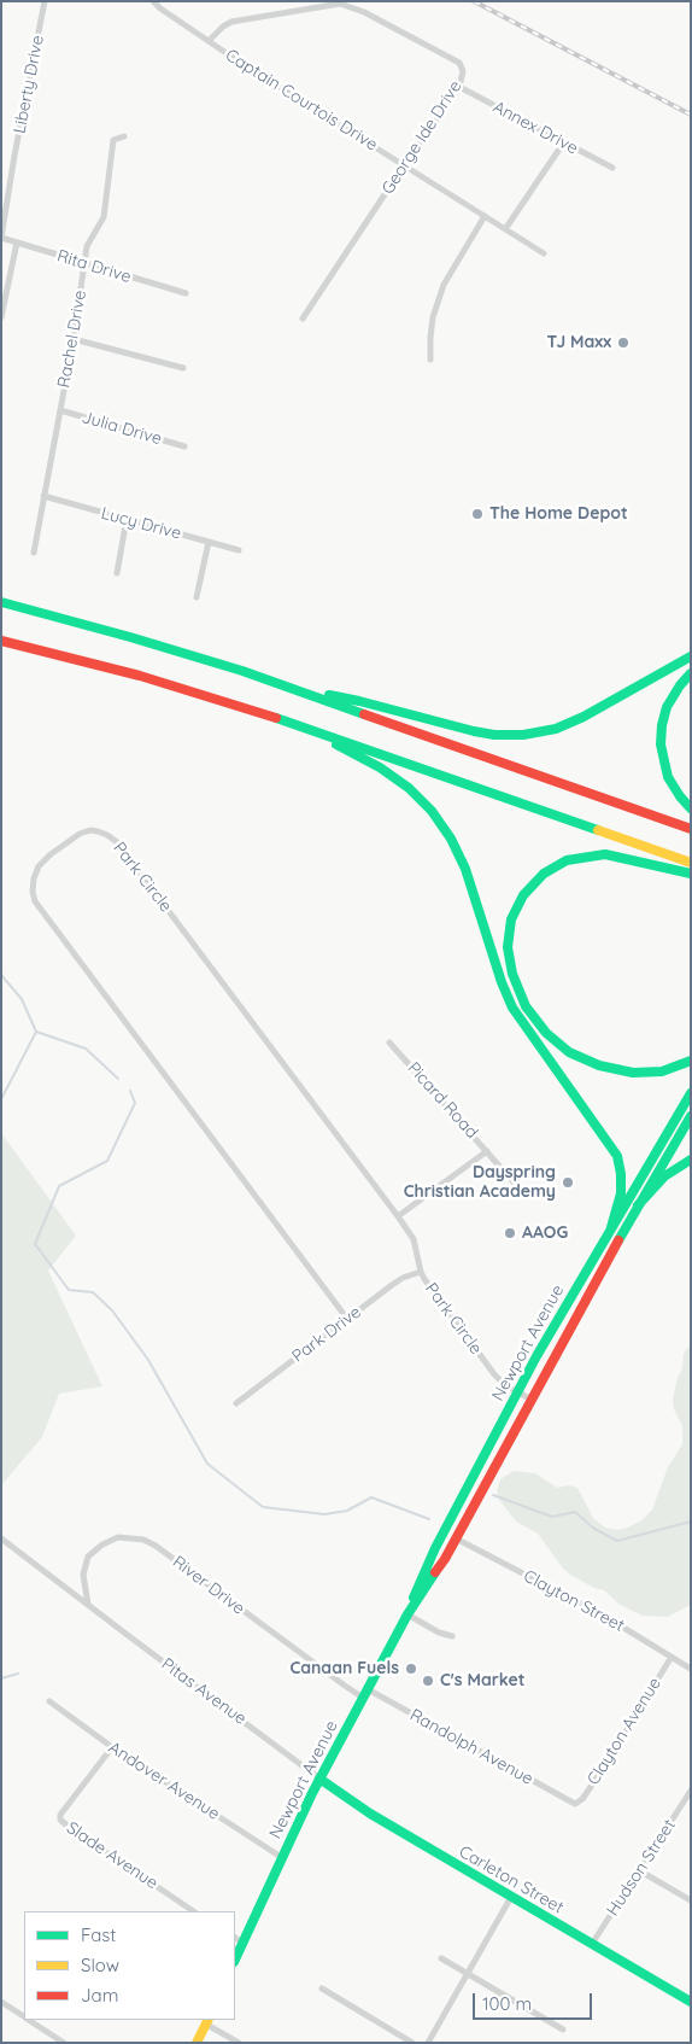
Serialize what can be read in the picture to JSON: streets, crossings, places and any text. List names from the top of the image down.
{
  "streets": {
    "main road": ["Newport Avenue", "Carleton Street"],
    "street": [
      "Liberty Drive",
      "Captain Courtois Drive",
      "Annex Drive",
      "George Ide Drive",
      "Rita Drive",
      "Rachel Drive",
      "Julia Drive",
      "Lucy Drive",
      "Park Circle",
      "Picard Road",
      "Park Drive",
      "River Drive",
      "Clayton Street",
      "Pitas Avenue",
      "Clayton Avenue",
      "Randolph Avenue",
      "Andover Avenue",
      "Slade Avenue",
      "Hudson Street"
    ]
  },
  "crossings": [
    ["Liberty Drive", "Rita Drive"],
    ["Captain Courtois Drive", "George Ide Drive"],
    ["Annex Drive", "George Ide Drive"],
    ["Rita Drive", "Rachel Drive"],
    ["Rachel Drive", "Julia Drive"],
    ["Rachel Drive", "Lucy Drive"],
    ["Park Circle", "Park Drive"],
    ["Park Circle", "Newport Avenue"],
    ["Newport Avenue", "River Drive"],
    ["Newport Avenue", "Clayton Street"],
    ["Newport Avenue", "Pitas Avenue"],
    ["Newport Avenue", "Randolph Avenue"],
    ["Newport Avenue", "Andover Avenue"],
    ["Newport Avenue", "Carleton Street"],
    ["River Drive", "Pitas Avenue"],
    ["River Drive", "Randolph Avenue"],
    ["Clayton Street", "Clayton Avenue"],
    ["Pitas Avenue", "Carleton Street"],
    ["Clayton Avenue", "Randolph Avenue"],
    ["Andover Avenue", "Slade Avenue"],
    ["Hudson Street", "Carleton Street"]
  ],
  "places": [
    "TJ Maxx",
    "The Home Depot",
    "Dayspring Christian Academy",
    "AAOG",
    "Canaan Fuels",
    "C's Market"
  ],
  "legend": ["Fast", "Slow", "Jam"],
  "scale_bar": "100 m"
}
